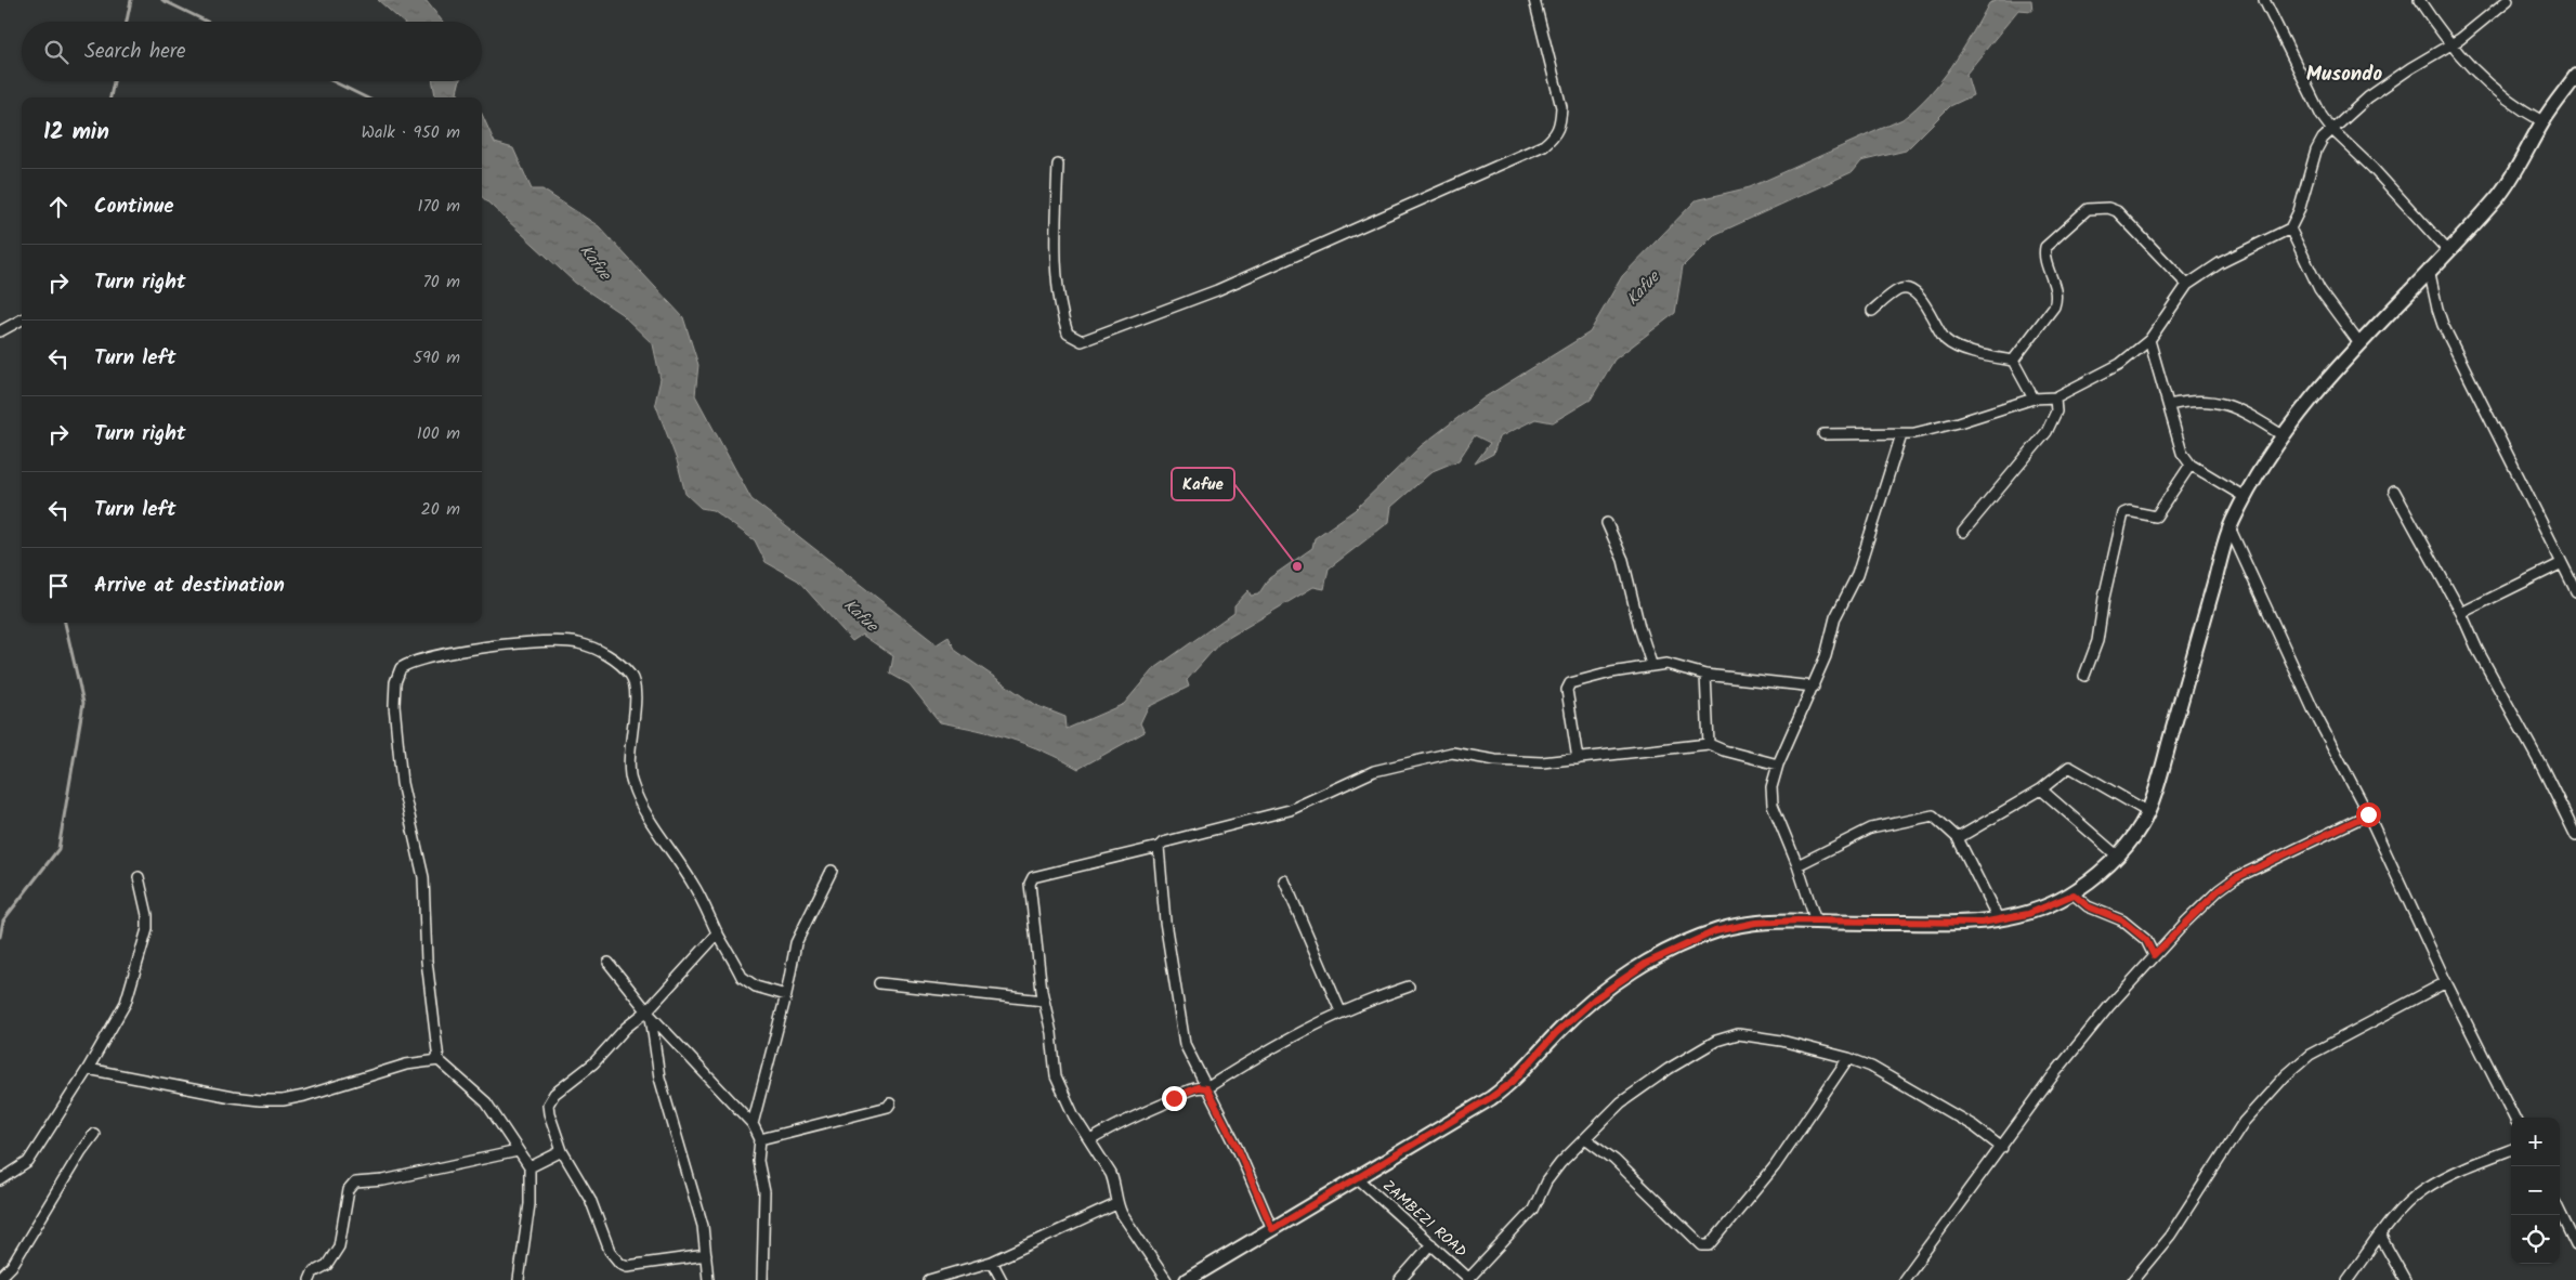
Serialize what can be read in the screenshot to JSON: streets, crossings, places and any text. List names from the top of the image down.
{
  "streets": {
    "street": ["ZAMBEZI ROAD"]
  },
  "districts": ["Musondo"],
  "water": ["Kafue"],
  "places": ["Kafue"],
  "page": {
    "search": "Search here",
    "heading": ["12 min", "Walk · 950 m"],
    "list": [
      ["Continue", "170 m"],
      ["Turn right", "70 m"],
      ["Turn left", "590 m"],
      ["Turn right", "100 m"],
      ["Turn left", "20 m"],
      "Arrive at destination"
    ],
    "map_buttons": ["+", "−"]
  }
}
